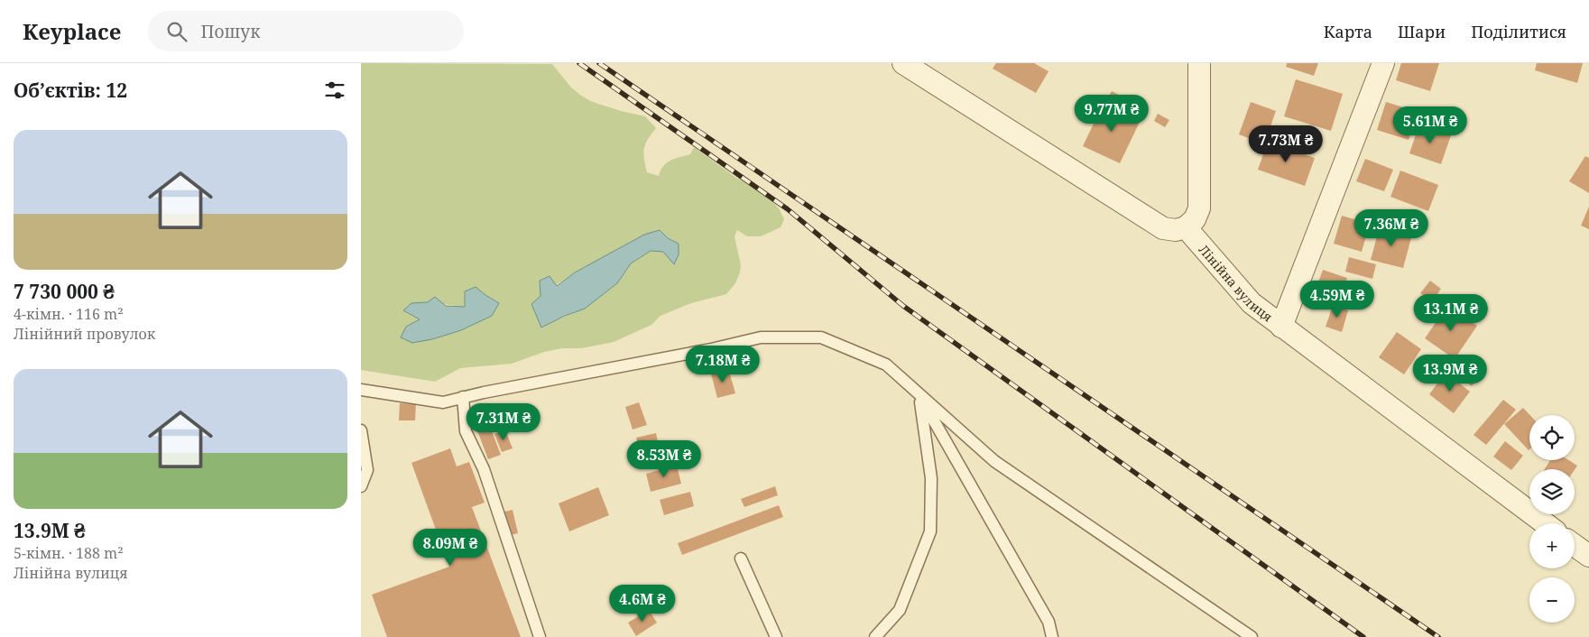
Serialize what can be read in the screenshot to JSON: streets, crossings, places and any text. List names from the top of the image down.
{
  "streets": {
    "street": ["Лінійна вулиця"]
  },
  "page": {
    "header": "Keyplace",
    "search": "Пошук",
    "nav": ["Карта", "Шари", "Поділитися"],
    "heading": "Об’єктів: 12",
    "price": [
      "9.77M ₴",
      "5.61M ₴",
      "7.73M ₴",
      "7.36M ₴",
      "4.59M ₴",
      "13.1M ₴",
      "7.18M ₴",
      "13.9M ₴",
      "7.31M ₴",
      "8.53M ₴",
      "8.09M ₴",
      "4.6M ₴"
    ],
    "list": [
      {
        "name": "7 730 000 ₴",
        "note": "4-кімн. · 116 m² · Лінійний провулок"
      },
      {
        "name": "13.9M ₴",
        "note": "5-кімн. · 188 m² · Лінійна вулиця"
      }
    ],
    "map_buttons": ["+", "−"]
  }
}
